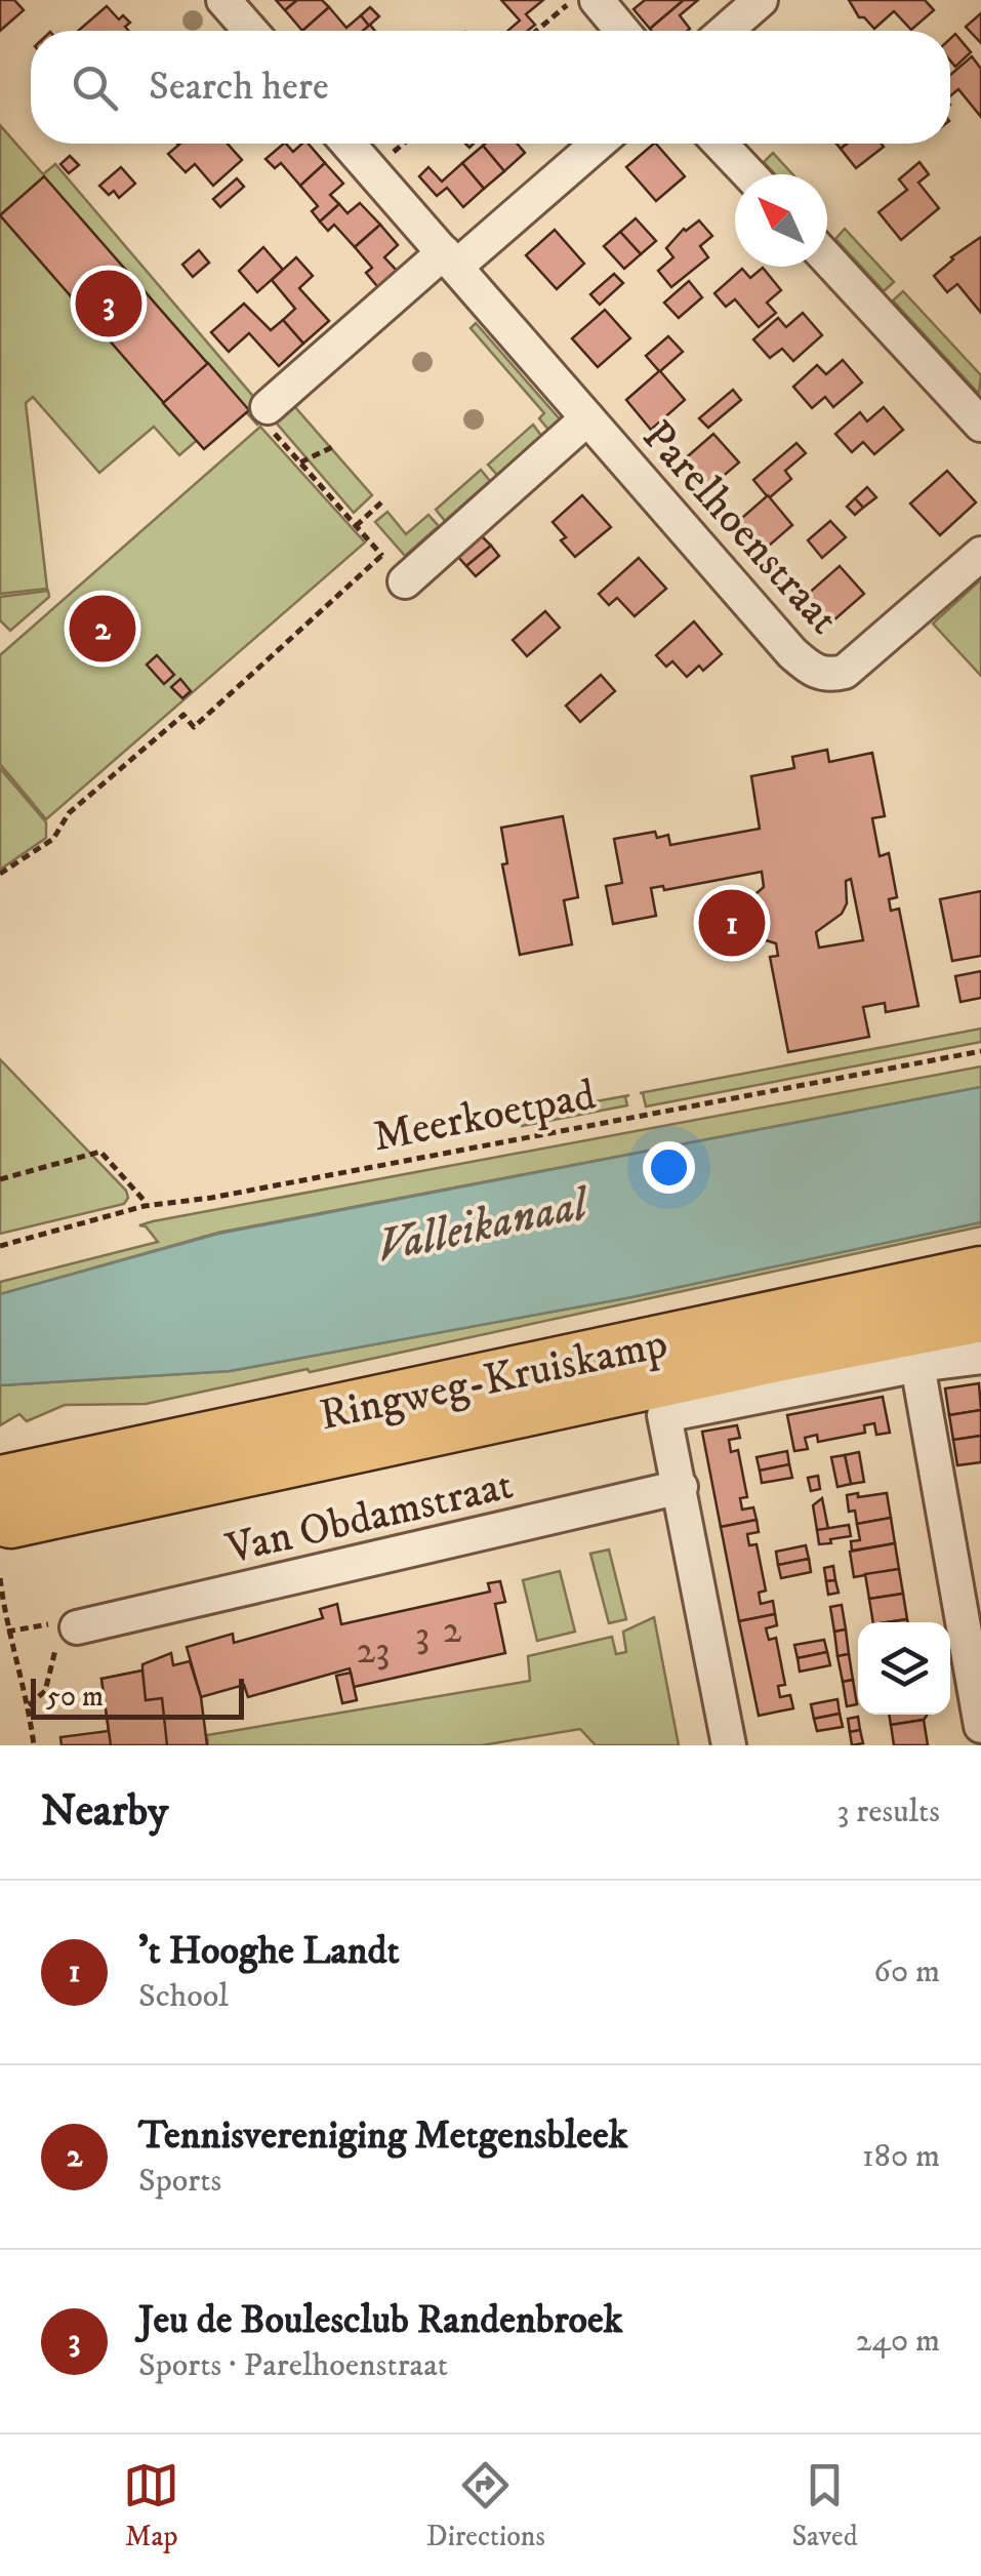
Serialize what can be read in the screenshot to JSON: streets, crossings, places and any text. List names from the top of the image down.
{
  "streets": {
    "main road": ["Ringweg-Kruiskamp"],
    "street": ["Parelhoenstraat", "Van Obdamstraat"],
    "path": ["Meerkoetpad"]
  },
  "crossings": [
    ["Ringweg-Kruiskamp", "Van Obdamstraat"]
  ],
  "water": ["Valleikanaal"],
  "house_numbers": ["2", "3", "23"],
  "scale_bar": "50 m",
  "north": "top left",
  "page": {
    "search": "Search here",
    "pins": ["3", "2", "1"],
    "scale": "50 m",
    "heading": ["Nearby", "3 results"],
    "list": [
      {
        "mark": "1",
        "name": "'t Hooghe Landt",
        "note": "School",
        "value": "60 m"
      },
      {
        "mark": "2",
        "name": "Tennisvereniging Metgensbleek",
        "note": "Sports",
        "value": "180 m"
      },
      {
        "mark": "3",
        "name": "Jeu de Boulesclub Randenbroek",
        "note": "Sports · Parelhoenstraat",
        "value": "240 m"
      }
    ],
    "nav": ["Map", "Directions", "Saved"]
  }
}
